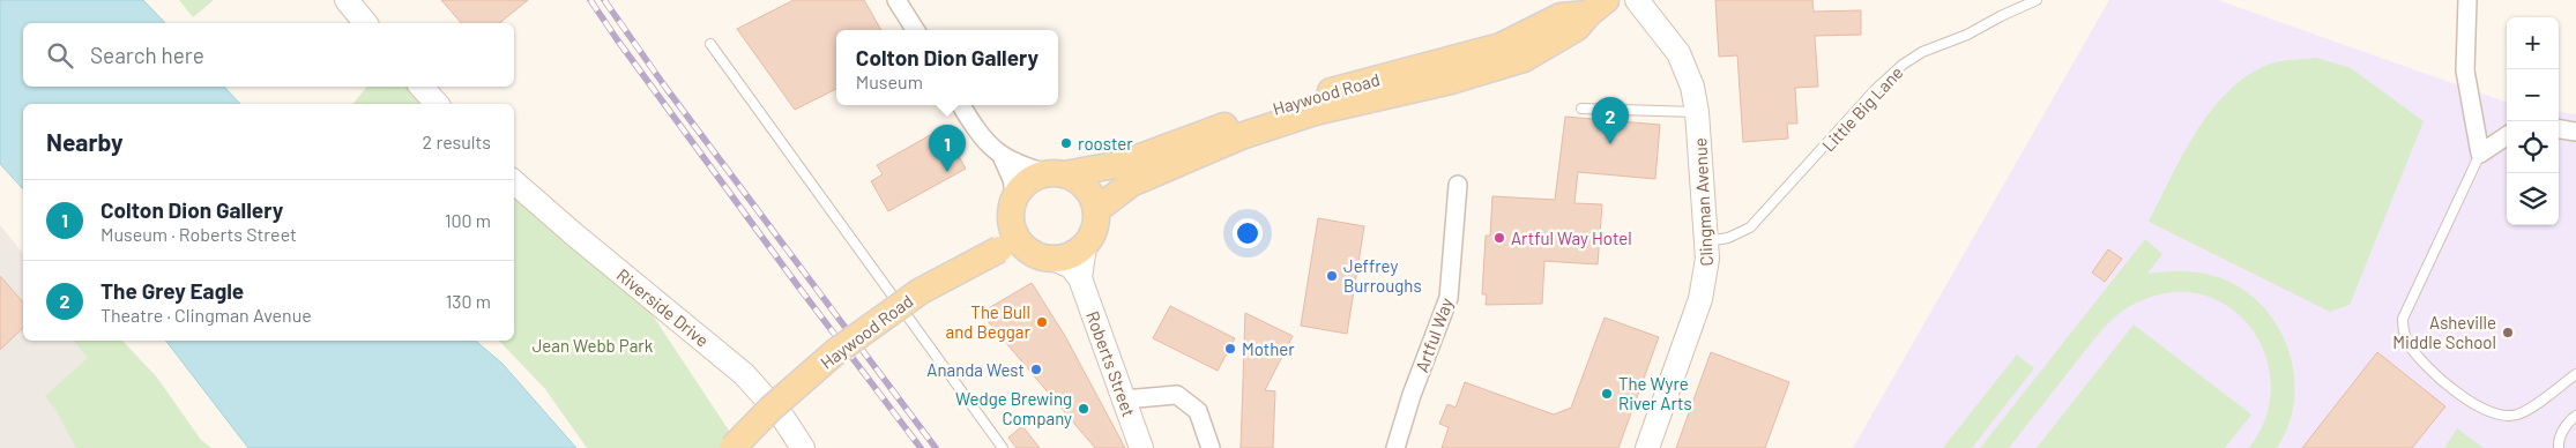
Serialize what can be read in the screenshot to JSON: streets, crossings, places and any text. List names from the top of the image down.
{
  "streets": {
    "main road": [
      "Haywood Road",
      "Clingman Avenue",
      "Riverside Drive",
      "Roberts Street"
    ],
    "street": ["Artful Way"],
    "lane": ["Little Big Lane"]
  },
  "crossings": [
    ["Haywood Road", "Roberts Street"],
    ["Little Big Lane", "Clingman Avenue"]
  ],
  "parks": ["Jean Webb Park"],
  "places": [
    "rooster",
    "Artful Way Hotel",
    "Jeffrey Burroughs",
    "The Bull and Beggar",
    "Asheville Middle School",
    "Mother",
    "Ananda West",
    "The Wyre River Arts",
    "Wedge Brewing Company"
  ],
  "page": {
    "map_buttons": ["+", "−"],
    "search": "Search here",
    "popup": ["Colton Dion Gallery", "Museum"],
    "pins": ["2", "1"],
    "heading": ["Nearby", "2 results"],
    "list": [
      {
        "mark": "1",
        "name": "Colton Dion Gallery",
        "note": "Museum · Roberts Street",
        "value": "100 m"
      },
      {
        "mark": "2",
        "name": "The Grey Eagle",
        "note": "Theatre · Clingman Avenue",
        "value": "130 m"
      }
    ]
  }
}
